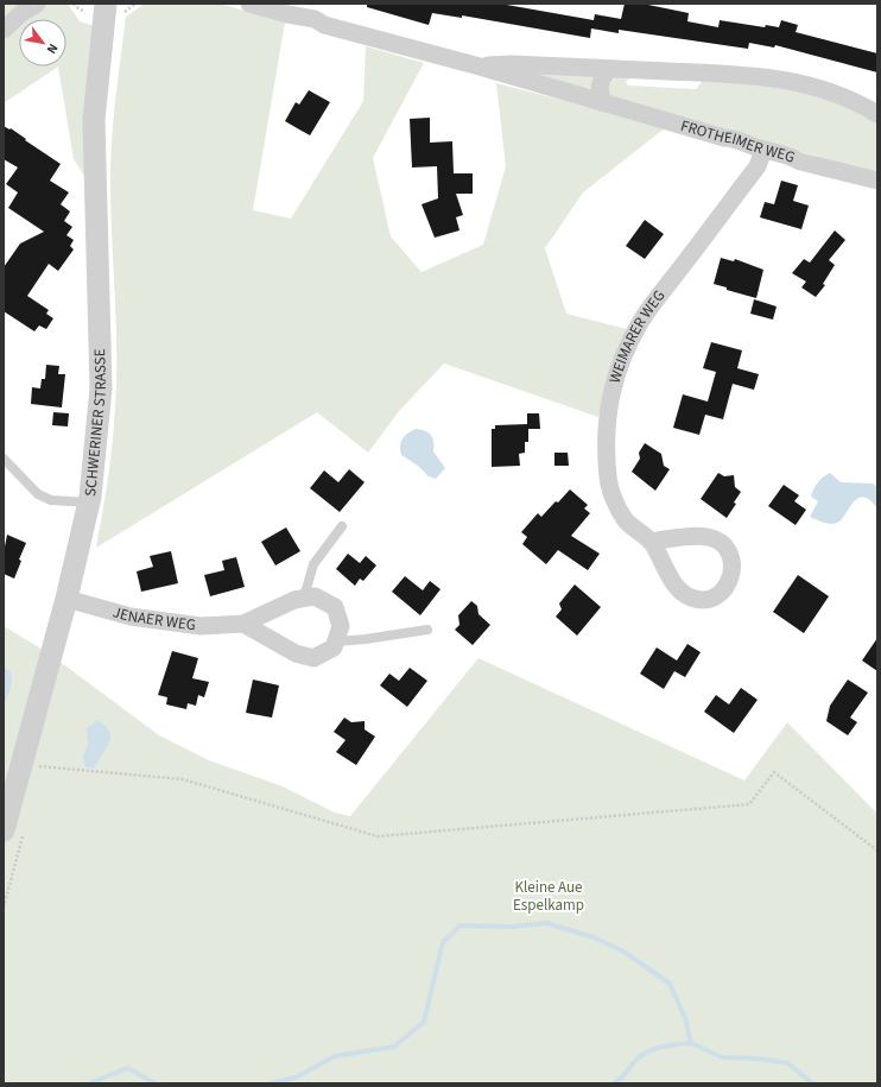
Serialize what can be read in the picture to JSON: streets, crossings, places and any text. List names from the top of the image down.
{
  "streets": {
    "street": [
      "FROTHEIMER WEG",
      "WEIMARER WEG",
      "SCHWERINER STRASSE",
      "JENAER WEG"
    ]
  },
  "crossings": [
    ["FROTHEIMER WEG", "WEIMARER WEG"],
    ["SCHWERINER STRASSE", "JENAER WEG"]
  ],
  "parks": ["Kleine Aue Espelkamp"],
  "north": "bottom right"
}
